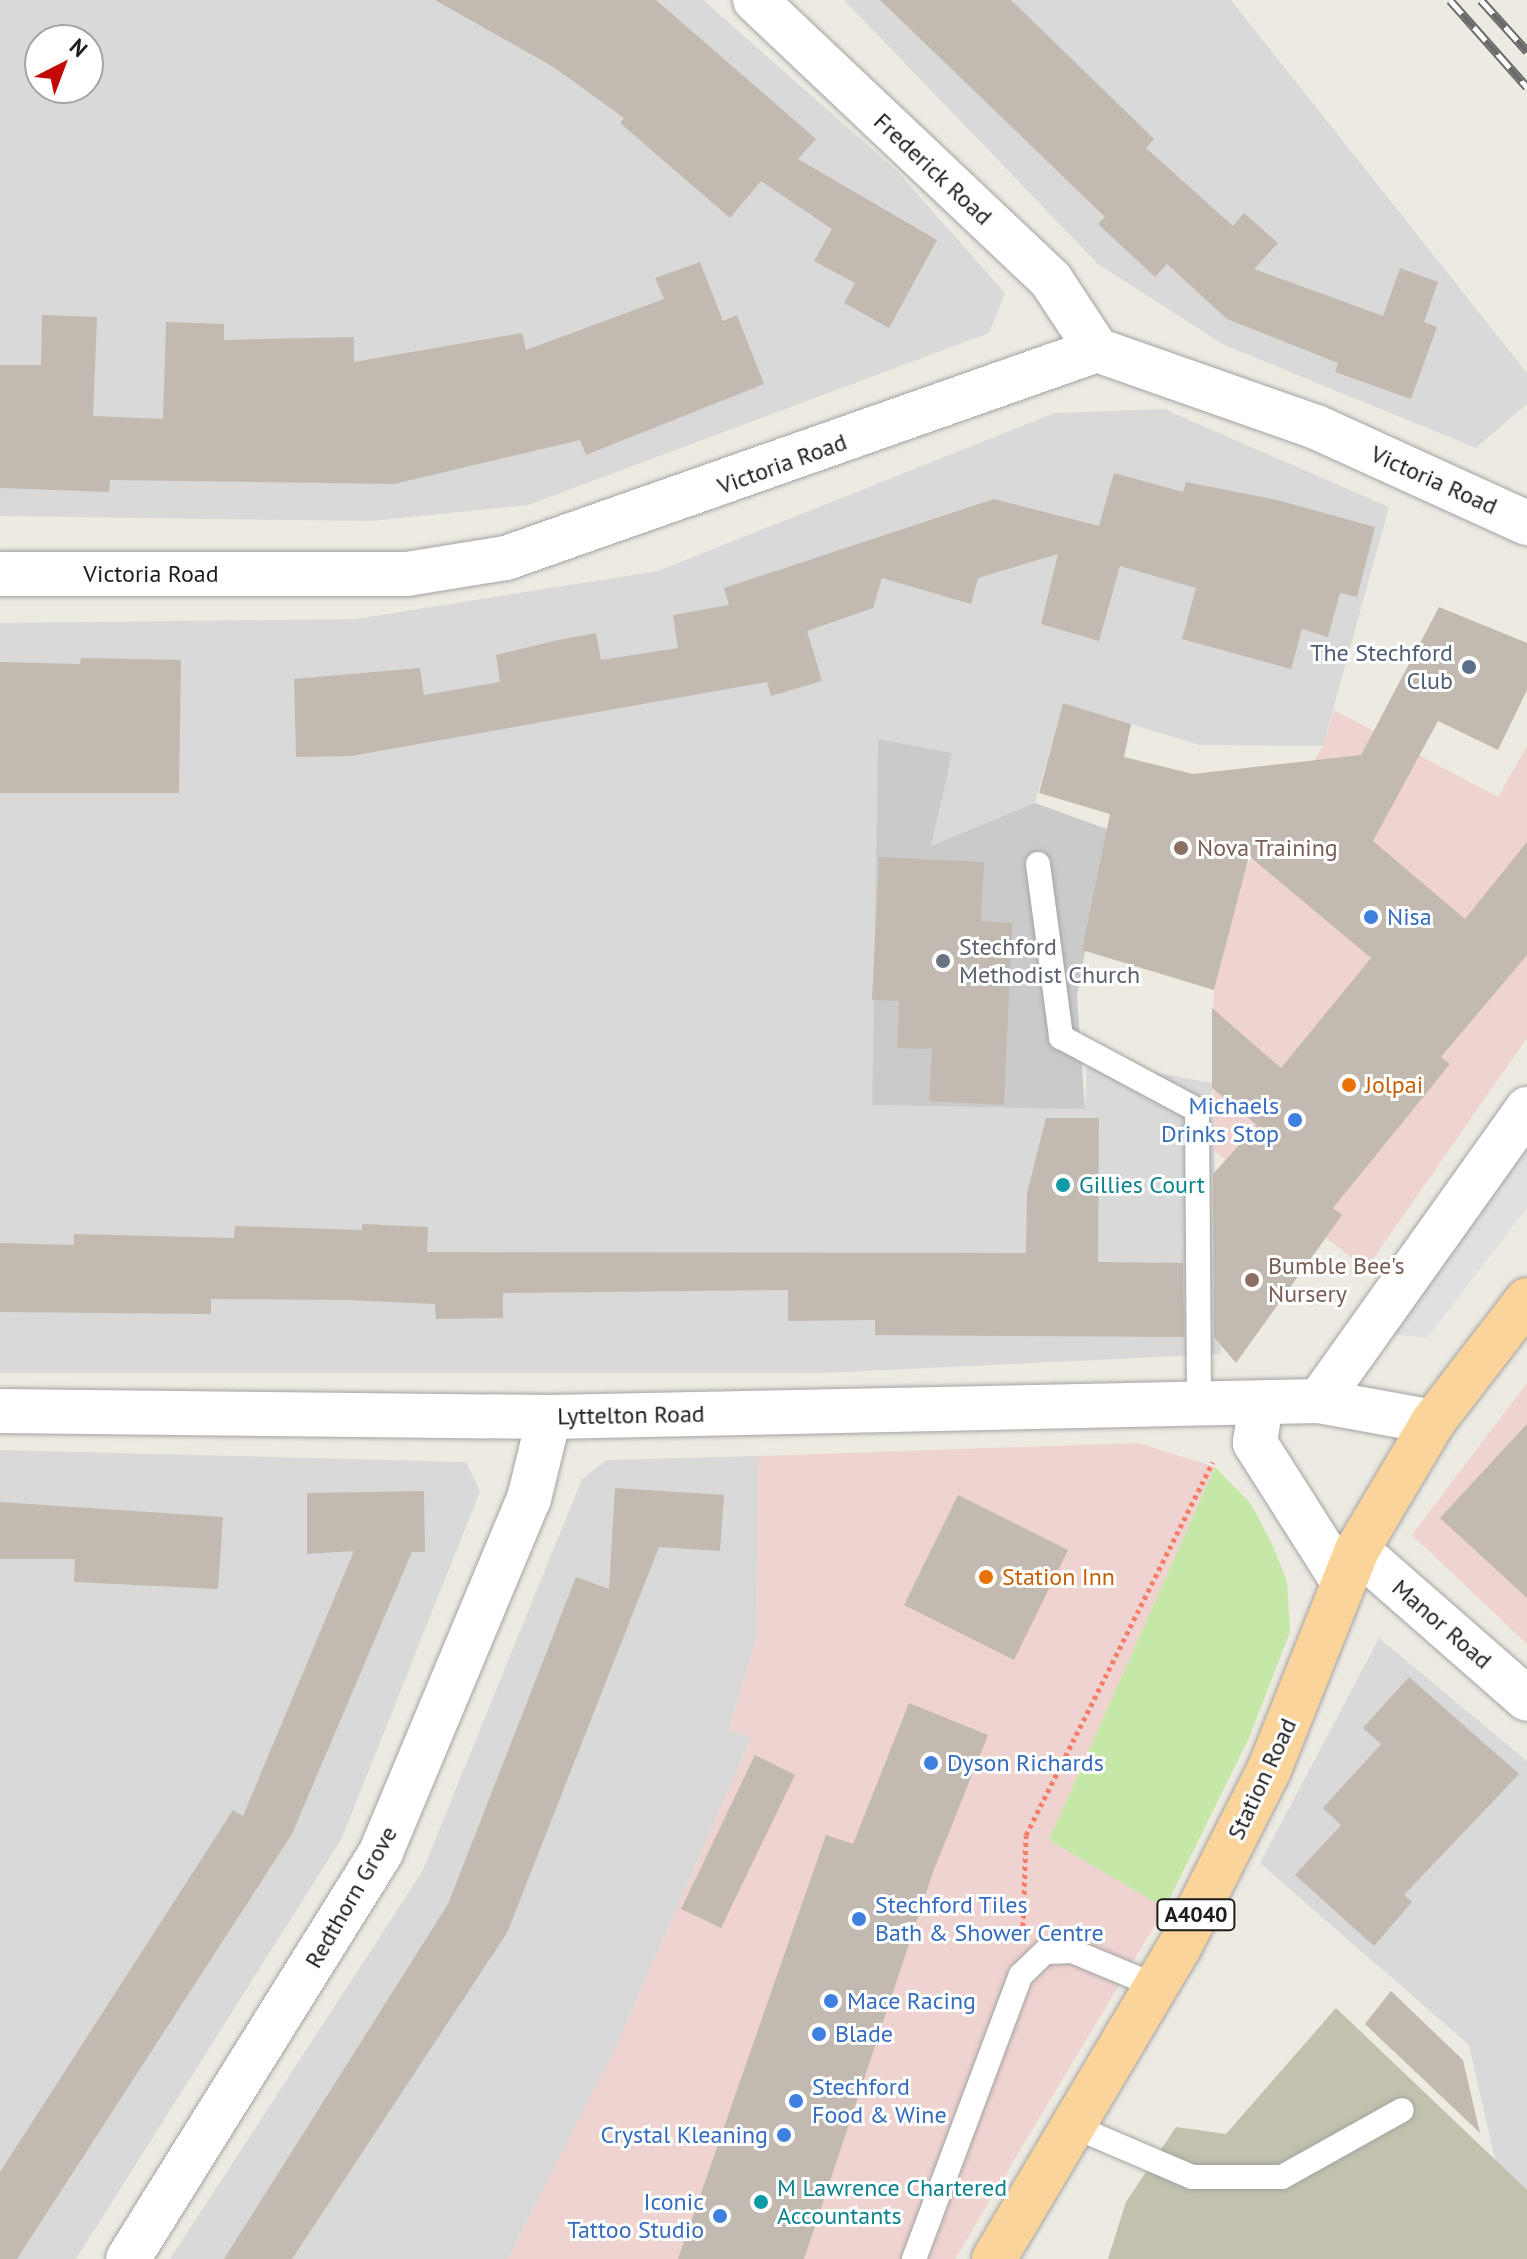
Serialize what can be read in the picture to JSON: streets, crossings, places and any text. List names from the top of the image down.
{
  "streets": {
    "main road": ["Station Road", "A4040"],
    "street": [
      "Frederick Road",
      "Victoria Road",
      "Lyttelton Road",
      "Manor Road",
      "Redthorn Grove"
    ]
  },
  "crossings": [
    ["Frederick Road", "Victoria Road"],
    ["Lyttelton Road", "Station Road"],
    ["Lyttelton Road", "Redthorn Grove"],
    ["Manor Road", "Station Road"]
  ],
  "places": [
    "The Stechford Club",
    "Nova Training",
    "Nisa",
    "Stechford Methodist Church",
    "Jolpai",
    "Michaels Drinks Stop",
    "Gillies Court",
    "Bumble Bee's Nursery",
    "Station Inn",
    "Dyson Richards",
    "Stechford Tiles Bath & Shower Centre",
    "Mace Racing",
    "Blade",
    "Stechford Food & Wine",
    "Crystal Kleaning",
    "M Lawrence Chartered Accountants",
    "Iconic Tattoo Studio"
  ],
  "north": "top right"
}
